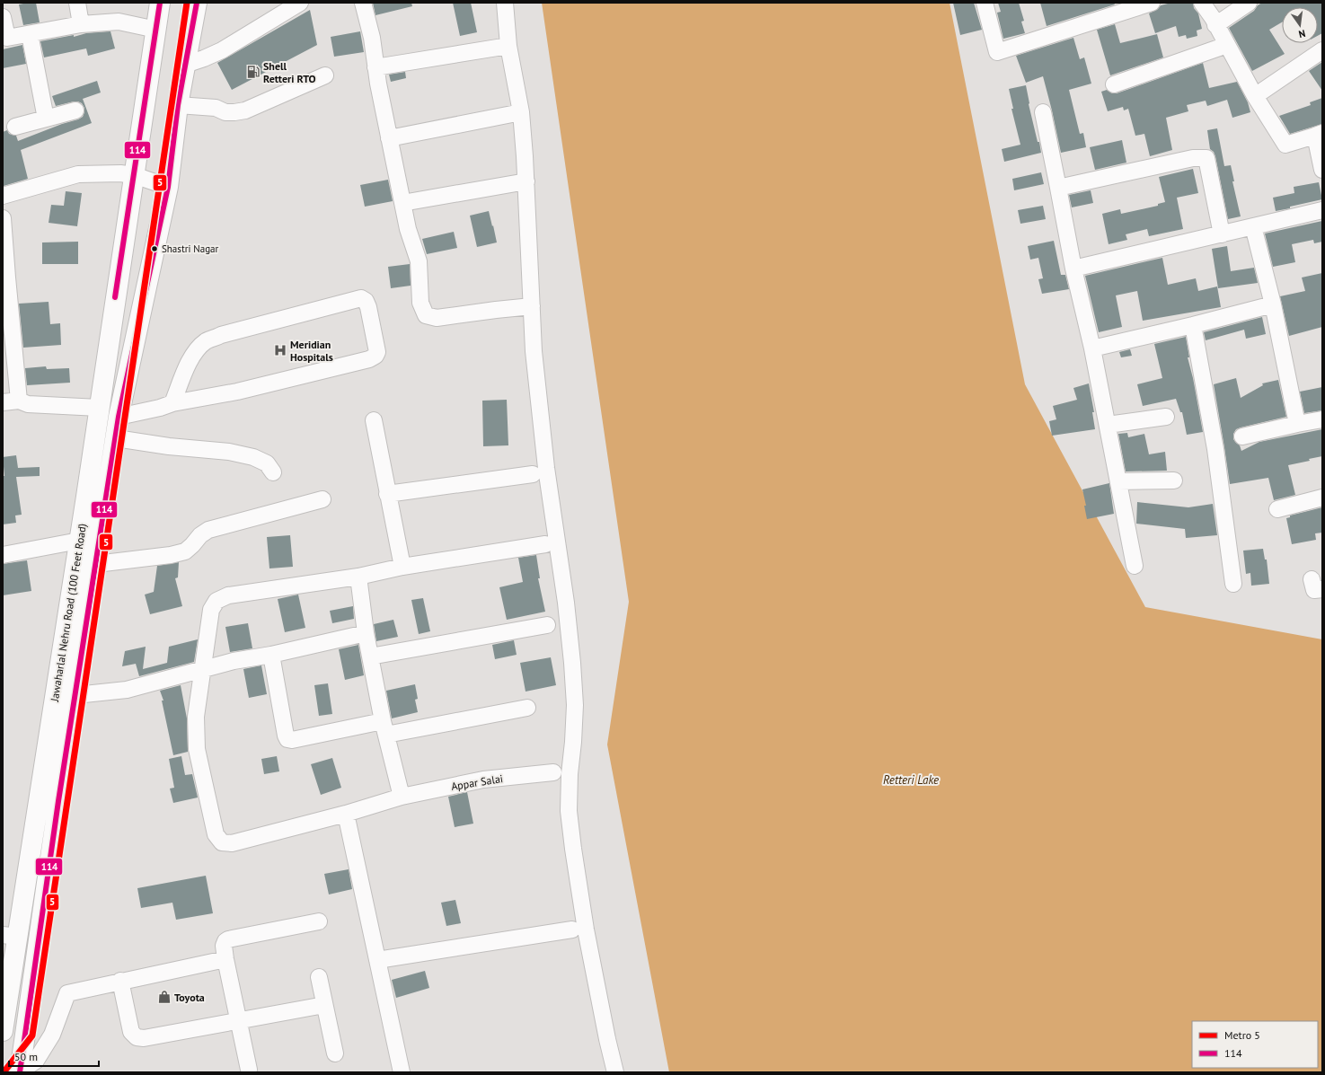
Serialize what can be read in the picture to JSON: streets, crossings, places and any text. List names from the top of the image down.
{
  "streets": {
    "main road": ["Jawaharlal Nehru Road (100 Feet Road)"],
    "street": ["Appar Salai"]
  },
  "water": ["Retteri Lake"],
  "places": {
    "fuel station": ["Shell Retteri RTO"],
    "other": ["Shastri Nagar"],
    "hospital": ["Meridian Hospitals"],
    "shop": ["Toyota"]
  },
  "lines": ["metro line 5", "transit line 114"],
  "legend": ["Metro 5", "114"],
  "scale_bar": "50 m",
  "north": "bottom"
}
